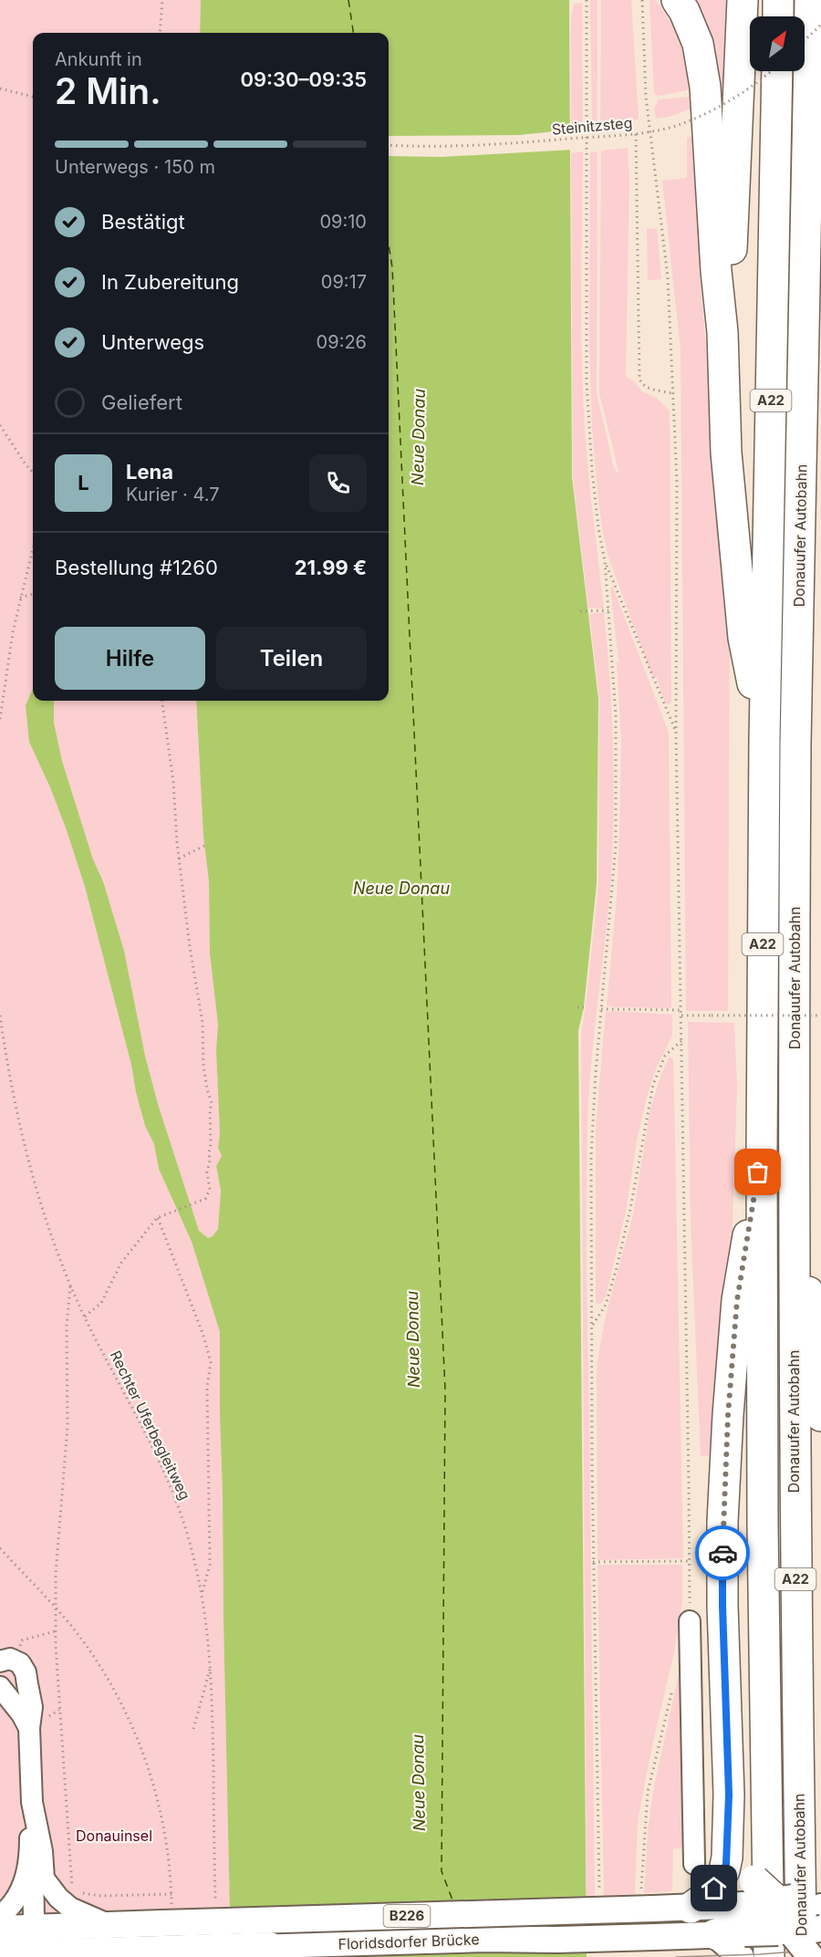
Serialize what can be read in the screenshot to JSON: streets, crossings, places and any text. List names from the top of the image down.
{
  "streets": {
    "highway": ["A22", "Donauufer Autobahn"],
    "main road": ["B226", "Floridsdorfer Brücke"],
    "path": ["Steinitzsteg", "Rechter Uferbegleitweg"]
  },
  "crossings": [
    ["A22", "Donauufer Autobahn"],
    ["A22", "B226"],
    ["A22", "Floridsdorfer Brücke"],
    ["Donauufer Autobahn", "B226"],
    ["Donauufer Autobahn", "Floridsdorfer Brücke"],
    ["B226", "Floridsdorfer Brücke"]
  ],
  "water": ["Neue Donau"],
  "parks": ["Donauinsel"],
  "north": "top right",
  "page": {
    "heading": ["2 Min.", "Ankunft in", "09:30–09:35"],
    "panel": [
      "Lena",
      "Kurier · 4.7",
      "Bestellung #1260",
      "21.99 €"
    ],
    "bar": "Unterwegs · 150 m",
    "list": [
      ["Bestätigt", "09:10"],
      ["In Zubereitung", "09:17"],
      ["Unterwegs", "09:26"],
      "Geliefert"
    ],
    "round": "L",
    "buttons": ["Hilfe", "Teilen"]
  }
}
